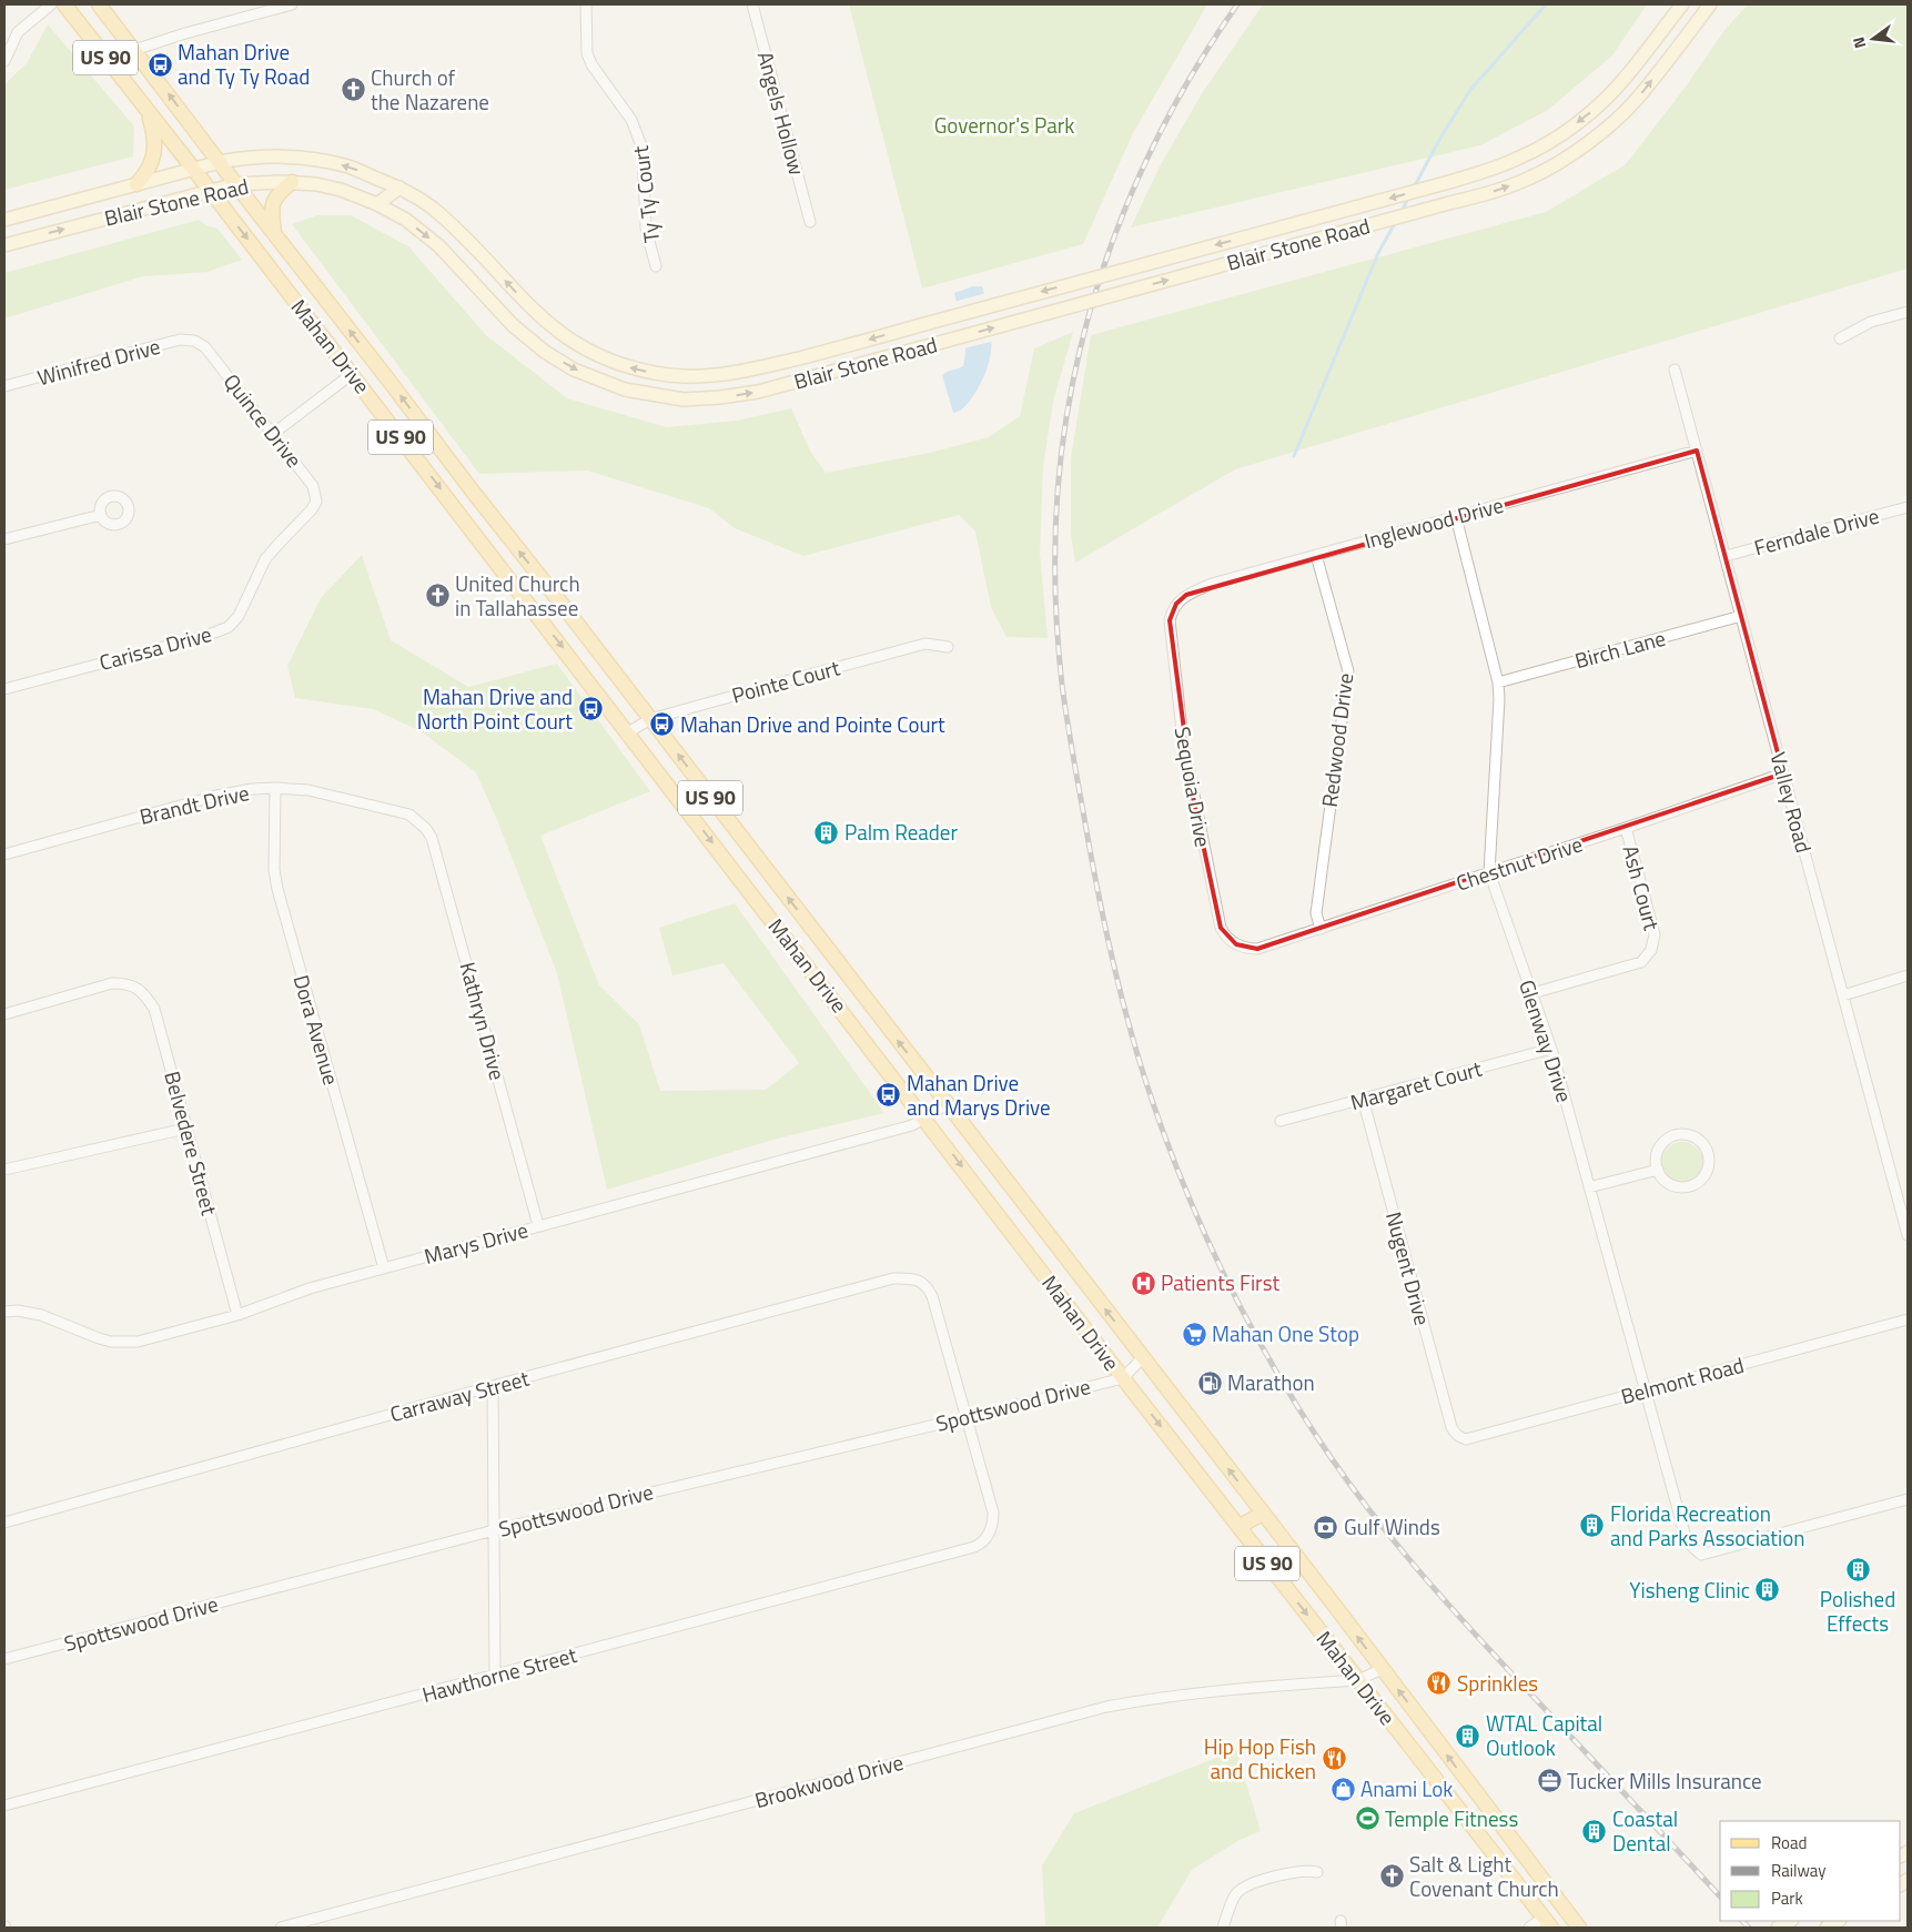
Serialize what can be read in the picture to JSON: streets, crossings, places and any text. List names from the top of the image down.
{
  "streets": {
    "main road": ["US 90", "Blair Stone Road", "Mahan Drive"],
    "street": [
      "Angels Hollow",
      "Ty Ty Court",
      "Winifred Drive",
      "Quince Drive",
      "Inglewood Drive",
      "Ferndale Drive",
      "Carissa Drive",
      "Birch Lane",
      "Pointe Court",
      "Redwood Drive",
      "Sequoia Drive",
      "Valley Road",
      "Brandt Drive",
      "Chestnut Drive",
      "Ash Court",
      "Kathryn Drive",
      "Dora Avenue",
      "Glenway Drive",
      "Margaret Court",
      "Belvedere Street",
      "Marys Drive",
      "Nugent Drive",
      "Belmont Road",
      "Carraway Street",
      "Spottswood Drive",
      "Hawthorne Street",
      "Brookwood Drive"
    ]
  },
  "crossings": [
    ["Blair Stone Road", "Mahan Drive"],
    ["Mahan Drive", "Pointe Court"],
    ["Mahan Drive", "Marys Drive"],
    ["Mahan Drive", "Spottswood Drive"],
    ["Mahan Drive", "Brookwood Drive"],
    ["Winifred Drive", "Quince Drive"],
    ["Quince Drive", "Carissa Drive"],
    ["Inglewood Drive", "Redwood Drive"],
    ["Inglewood Drive", "Sequoia Drive"],
    ["Inglewood Drive", "Valley Road"],
    ["Inglewood Drive", "Glenway Drive"],
    ["Ferndale Drive", "Valley Road"],
    ["Birch Lane", "Valley Road"],
    ["Birch Lane", "Glenway Drive"],
    ["Redwood Drive", "Chestnut Drive"],
    ["Sequoia Drive", "Chestnut Drive"],
    ["Valley Road", "Chestnut Drive"],
    ["Brandt Drive", "Kathryn Drive"],
    ["Brandt Drive", "Dora Avenue"],
    ["Chestnut Drive", "Ash Court"],
    ["Chestnut Drive", "Glenway Drive"],
    ["Ash Court", "Glenway Drive"],
    ["Kathryn Drive", "Marys Drive"],
    ["Dora Avenue", "Marys Drive"],
    ["Glenway Drive", "Margaret Court"],
    ["Glenway Drive", "Belmont Road"],
    ["Margaret Court", "Nugent Drive"],
    ["Belvedere Street", "Marys Drive"],
    ["Nugent Drive", "Belmont Road"],
    ["Carraway Street", "Spottswood Drive"],
    ["Carraway Street", "Hawthorne Street"],
    ["Spottswood Drive", "Hawthorne Street"]
  ],
  "parks": ["Governor's Park"],
  "places": {
    "bus stop": [
      "Mahan Drive and Ty Ty Road",
      "Mahan Drive and North Point Court",
      "Mahan Drive and Pointe Court",
      "Mahan Drive and Marys Drive"
    ],
    "church": ["Church of the Nazarene", "United Church in Tallahassee", "Salt & Light Covenant Church"],
    "building": [
      "Palm Reader",
      "Florida Recreation and Parks Association",
      "Polished Effects",
      "Yisheng Clinic",
      "WTAL Capital Outlook",
      "Coastal Dental"
    ],
    "hospital": ["Patients First"],
    "supermarket": ["Mahan One Stop"],
    "fuel station": ["Marathon"],
    "bank": ["Gulf Winds"],
    "restaurant": ["Sprinkles", "Hip Hop Fish and Chicken"],
    "office": ["Tucker Mills Insurance"],
    "shop": ["Anami Lok"],
    "sports": ["Temple Fitness"]
  },
  "legend": ["Road", "Railway", "Park"],
  "north": "left"
}
